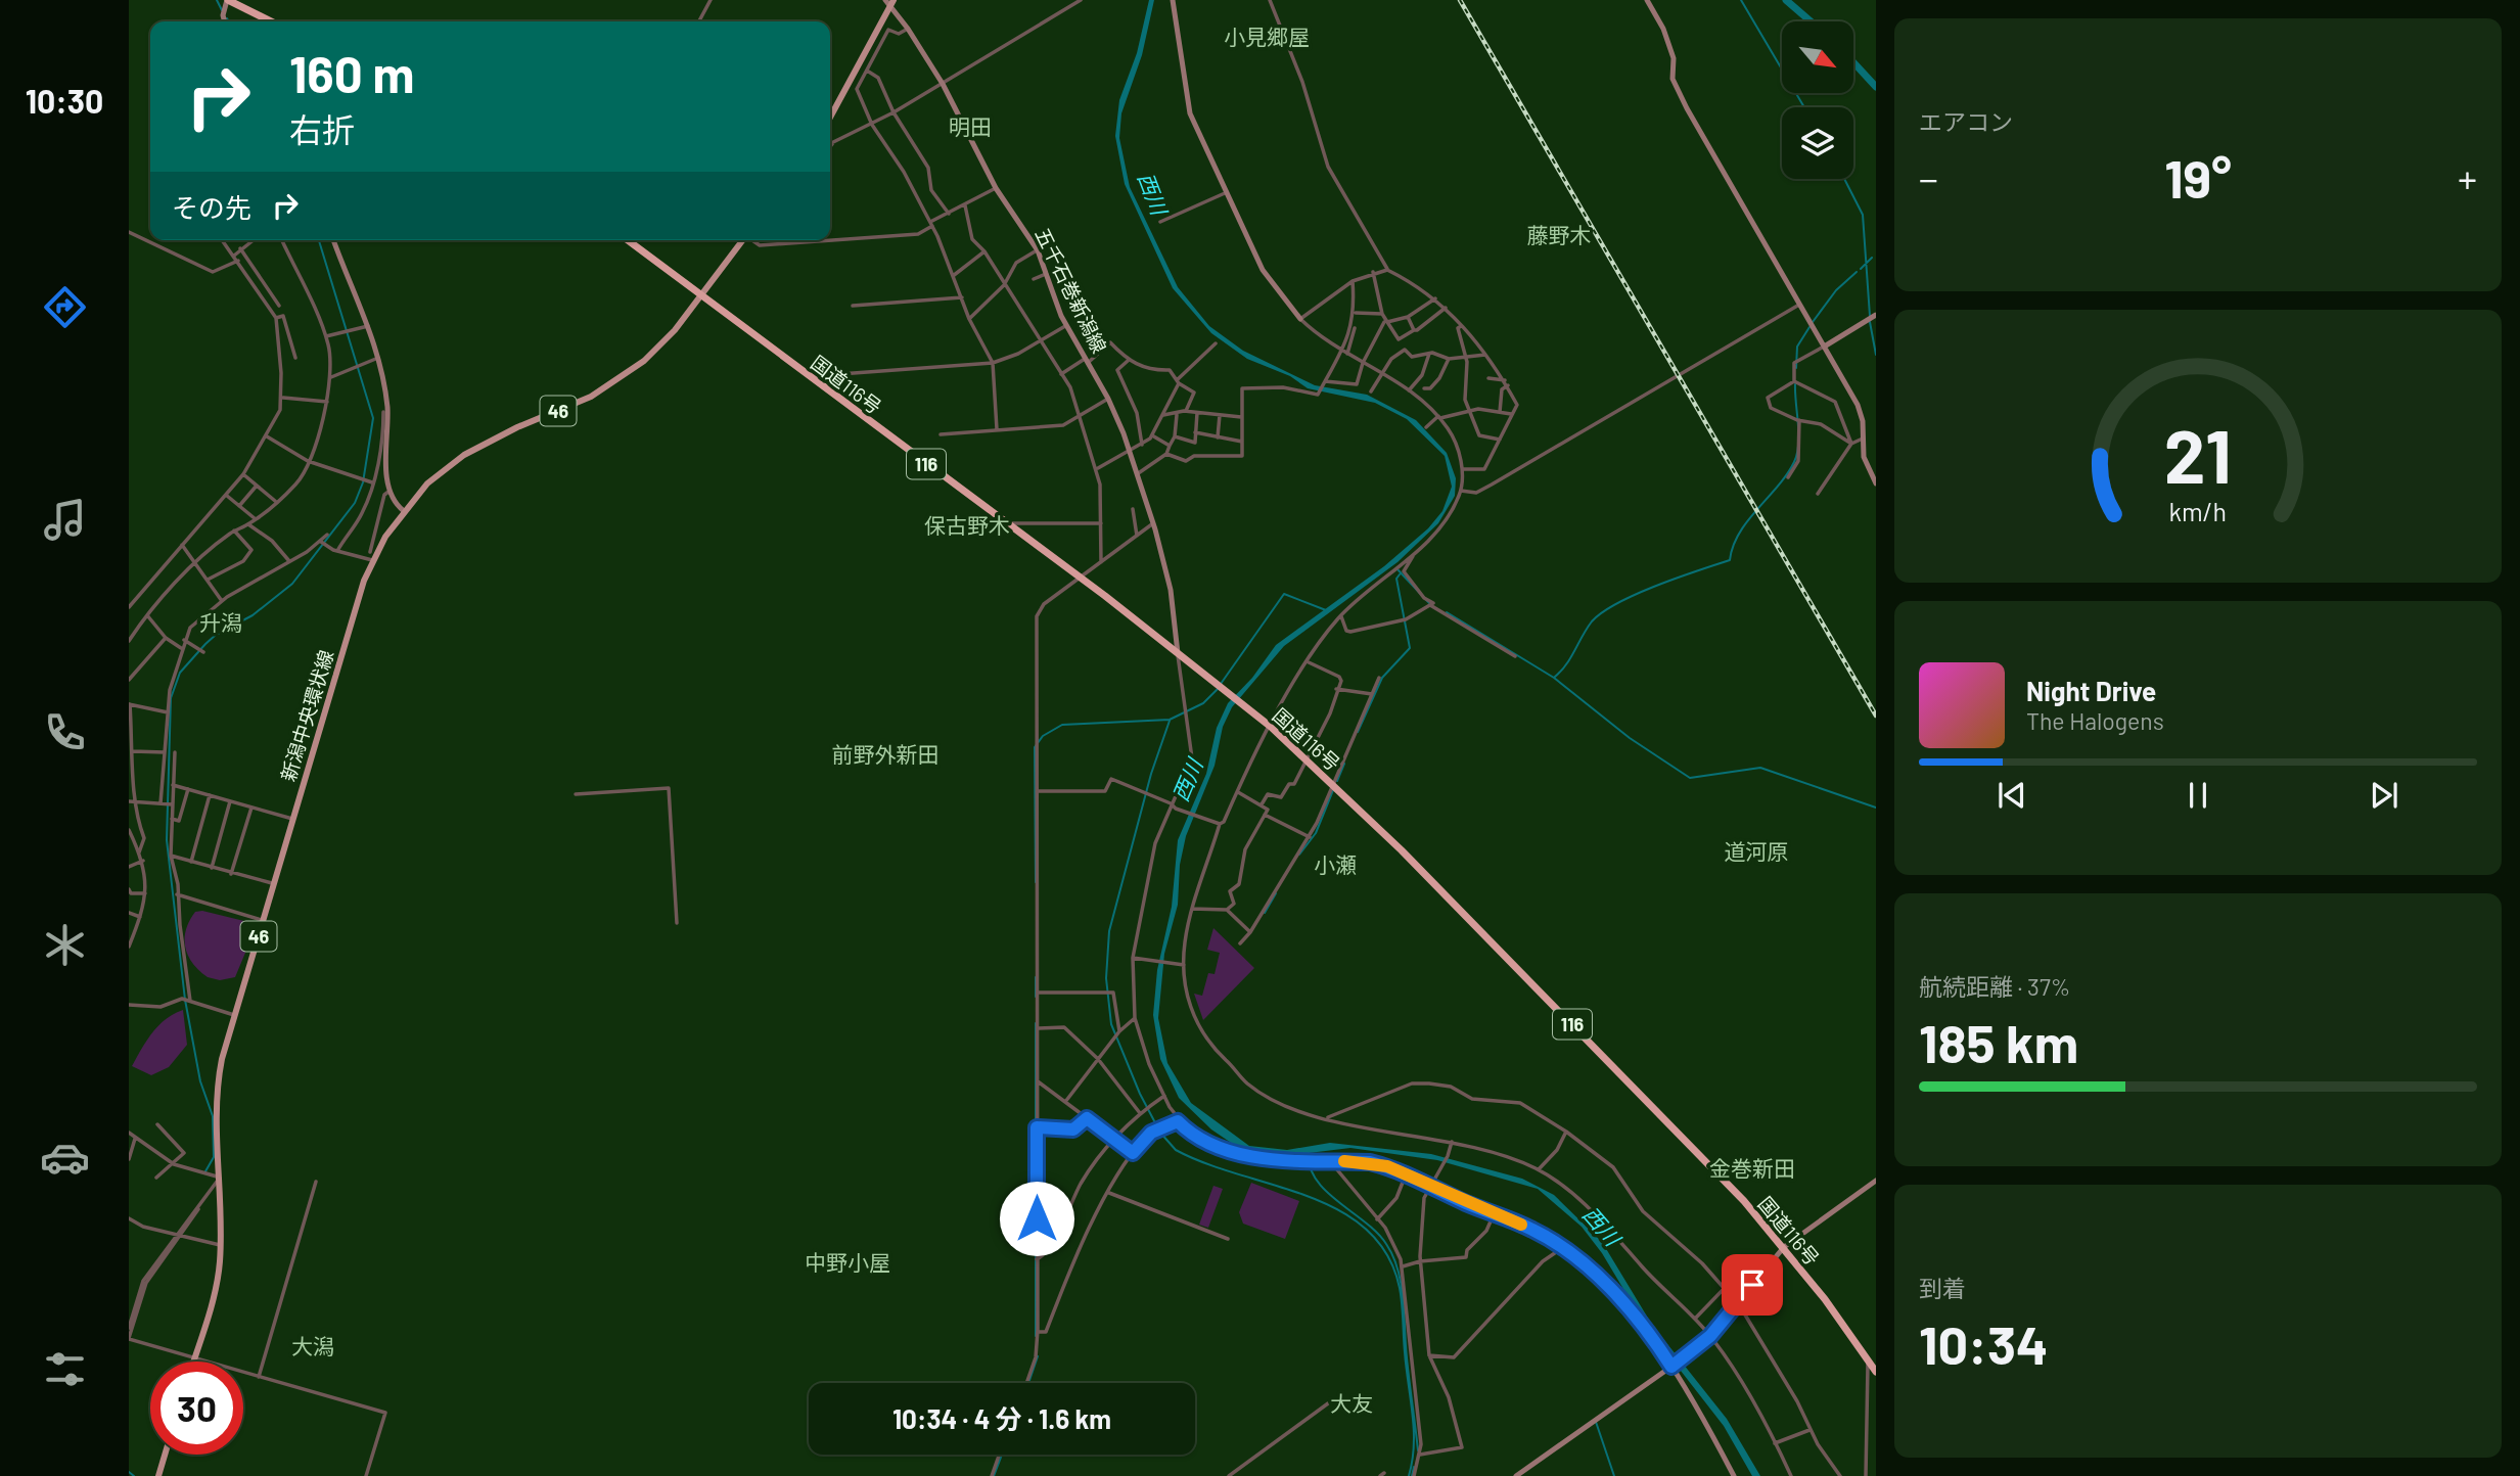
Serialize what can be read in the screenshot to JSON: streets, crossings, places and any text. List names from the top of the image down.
{
  "streets": {
    "highway": ["国道116号", "116"],
    "main road": ["46", "新潟中央環状線"],
    "street": ["五千石巻新潟線"]
  },
  "crossings": [
    ["五千石巻新潟線", "国道116号"],
    ["国道116号", "新潟中央環状線"]
  ],
  "districts": [
    "小見郷屋",
    "明田",
    "藤野木",
    "保古野木",
    "升潟",
    "前野外新田",
    "道河原",
    "小瀬",
    "金巻新田",
    "中野小屋",
    "大潟",
    "大友"
  ],
  "water": ["西川"],
  "north": "bottom right",
  "page": {
    "tabs": "10:30",
    "tile": [
      "エアコン",
      ["航続距離 · 37%", "185 km"],
      ["到着", "10:34"]
    ],
    "turn": ["160 m", "右折"],
    "heat": ["−", "19°", "+"],
    "then": "その先",
    "song": ["Night Drive", "The Halogens"],
    "limit": "30",
    "trip": "10:34 · 4 分 · 1.6 km",
    "gauge": ["21", "km/h"]
  }
}
